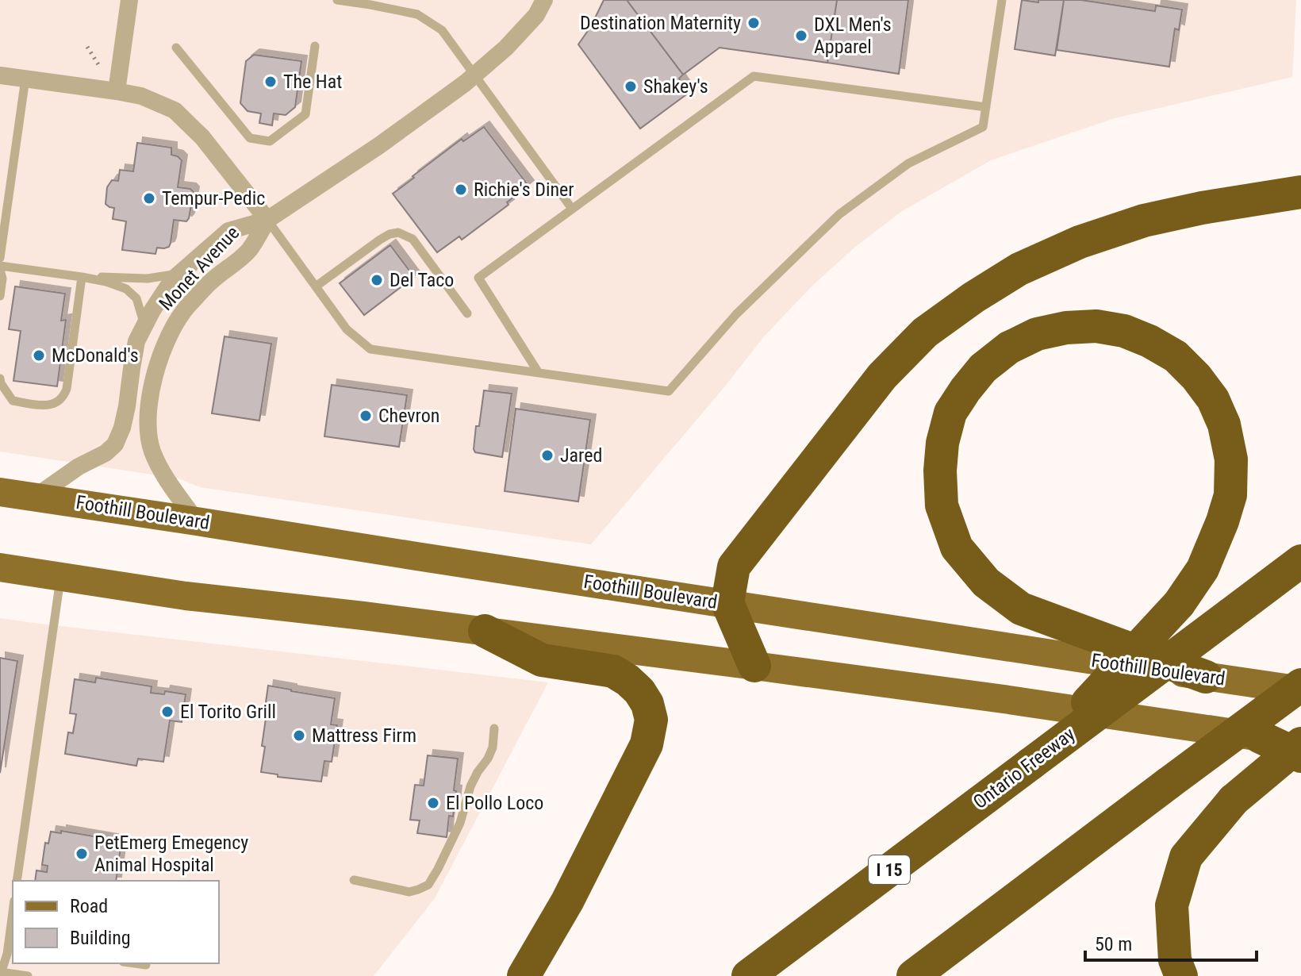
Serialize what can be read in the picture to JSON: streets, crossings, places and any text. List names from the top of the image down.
{
  "streets": {
    "highway": ["Ontario Freeway", "I 15"],
    "main road": ["Foothill Boulevard"],
    "street": ["Monet Avenue"]
  },
  "crossings": [
    ["Monet Avenue", "Foothill Boulevard"]
  ],
  "places": [
    "Destination Maternity",
    "DXL Men's Apparel",
    "The Hat",
    "Shakey's",
    "Richie's Diner",
    "Tempur-Pedic",
    "Del Taco",
    "McDonald's",
    "Chevron",
    "Jared",
    "El Torito Grill",
    "Mattress Firm",
    "El Pollo Loco",
    "PetEmerg Emegency Animal Hospital"
  ],
  "legend": ["Road", "Building"],
  "scale_bar": "50 m"
}
